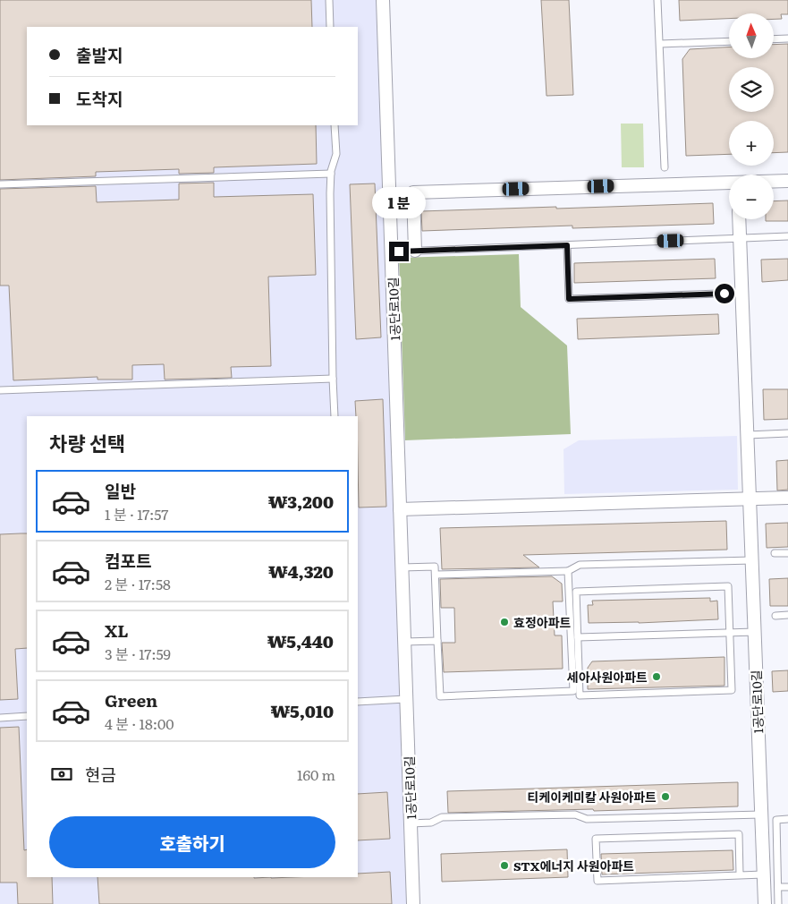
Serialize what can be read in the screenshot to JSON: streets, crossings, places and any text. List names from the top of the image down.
{
  "streets": {
    "street": ["1공단로10길"]
  },
  "places": [
    "효정아파트",
    "세아사원아파트",
    "티케이케미칼 사원아파트",
    "STX에너지 사원아파트"
  ],
  "north": "top",
  "page": {
    "map_buttons": ["+", "−"],
    "banner": ["출발지", "도착지"],
    "bubble": "1 분",
    "heading": "차량 선택",
    "list": [
      {
        "name": "일반",
        "note": "1 분 · 17:57",
        "value": "₩3,200"
      },
      {
        "name": "컴포트",
        "note": "2 분 · 17:58",
        "value": "₩4,320"
      },
      {
        "name": "XL",
        "note": "3 분 · 17:59",
        "value": "₩5,440"
      },
      {
        "name": "Green",
        "note": "4 분 · 18:00",
        "value": "₩5,010"
      }
    ],
    "pay": ["현금", "160 m"],
    "buttons": "호출하기"
  }
}
